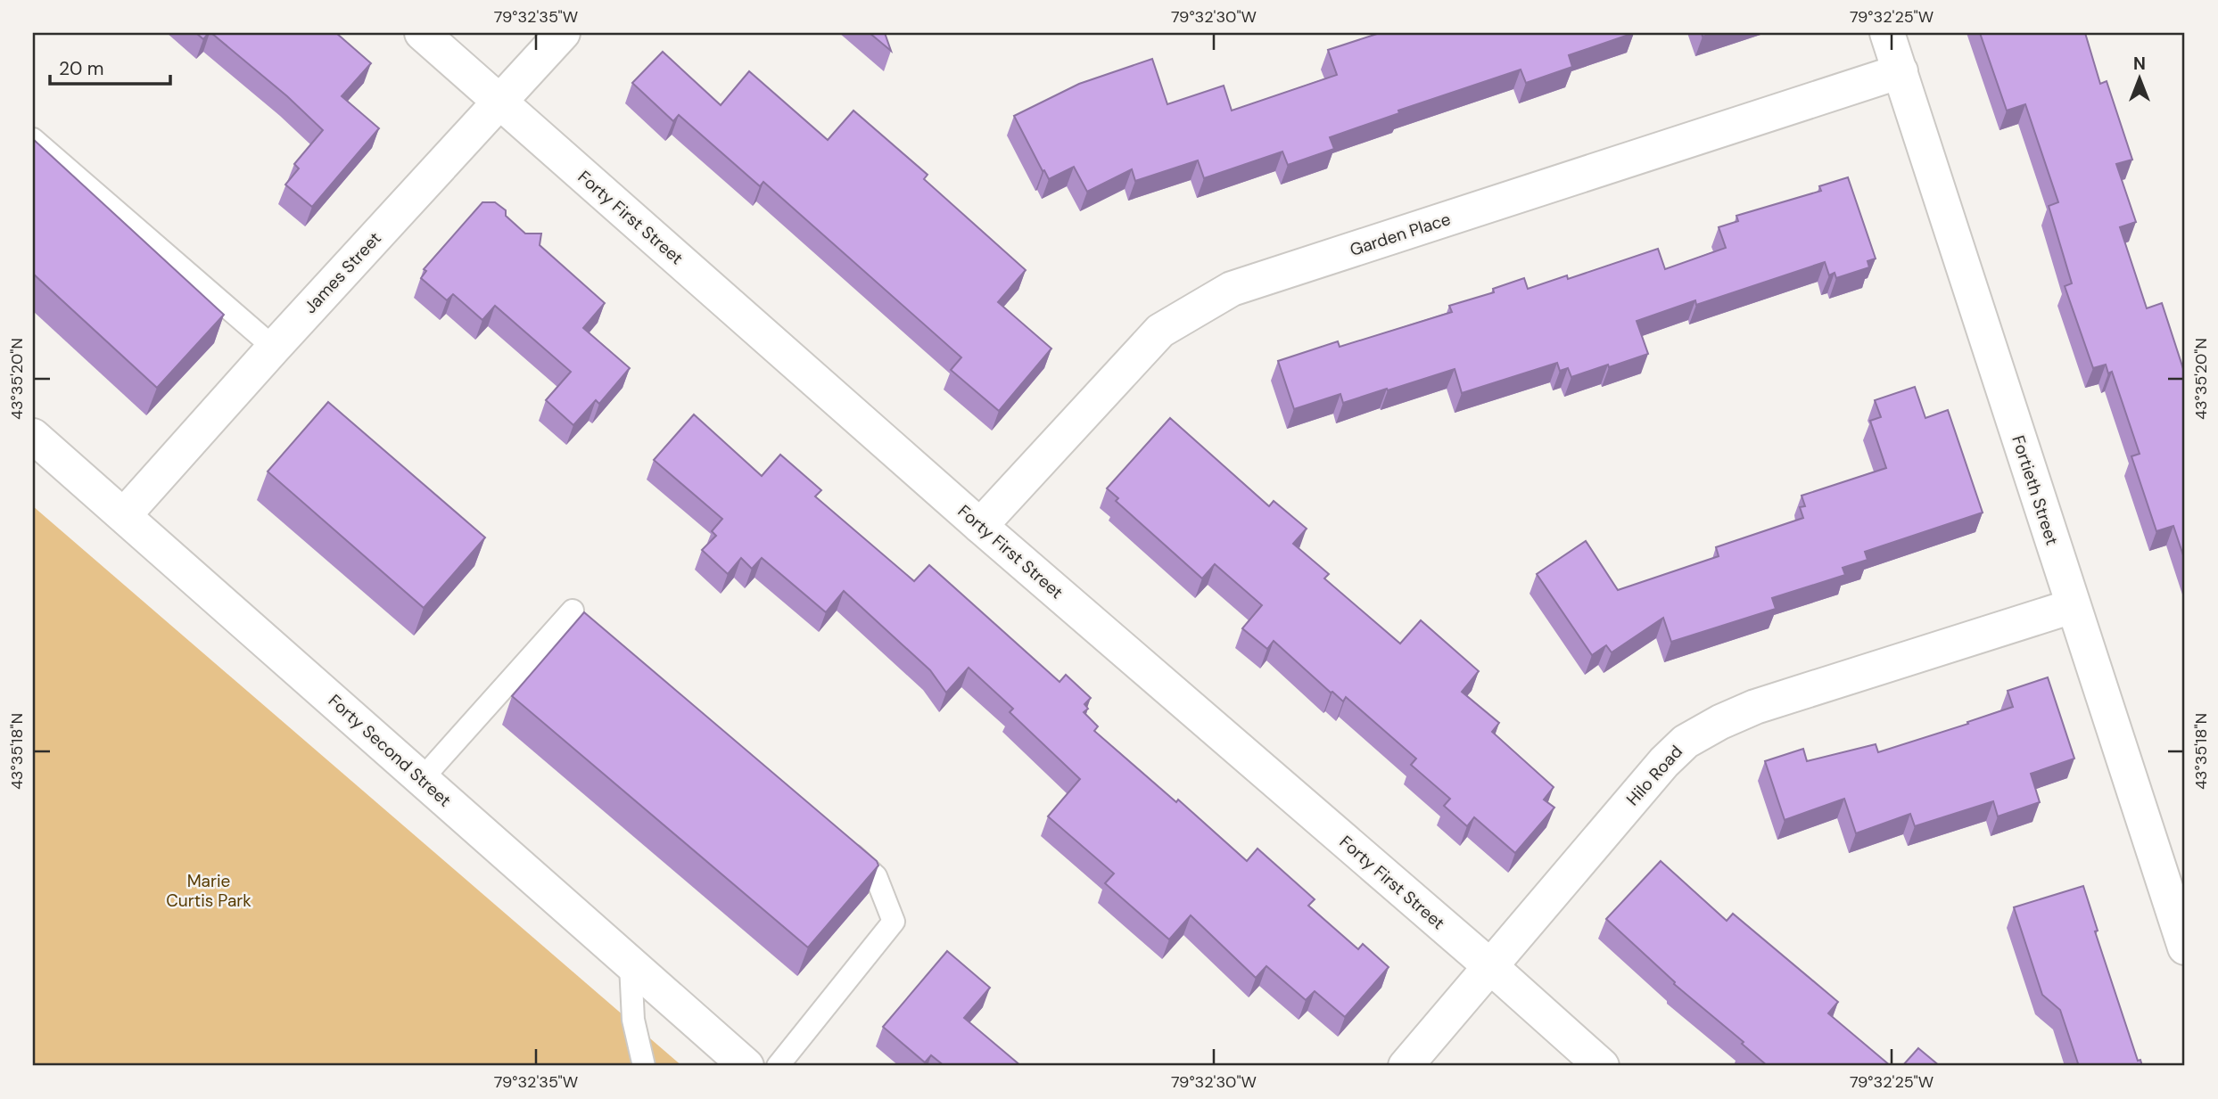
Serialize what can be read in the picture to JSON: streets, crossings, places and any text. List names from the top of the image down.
{
  "streets": {
    "street": [
      "Forty First Street",
      "Garden Place",
      "James Street",
      "Fortieth Street",
      "Forty Second Street",
      "Hilo Road"
    ]
  },
  "crossings": [
    ["Forty First Street", "Garden Place"],
    ["Forty First Street", "James Street"],
    ["Forty First Street", "Hilo Road"],
    ["Garden Place", "Fortieth Street"],
    ["James Street", "Forty Second Street"],
    ["Fortieth Street", "Hilo Road"]
  ],
  "parks": ["Marie Curtis Park"],
  "scale_bar": "20 m",
  "north": "top",
  "coordinates": [
    "79°32'35\"W",
    "79°32'30\"W",
    "79°32'25\"W",
    "43°35'20\"N",
    "43°35'18\"N"
  ]
}
